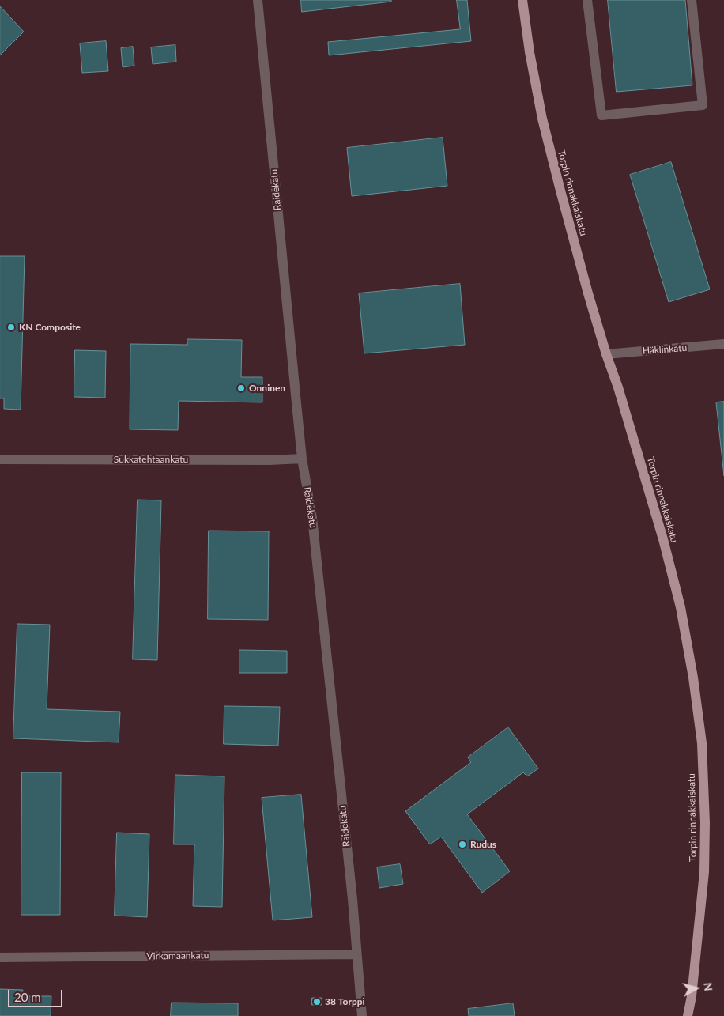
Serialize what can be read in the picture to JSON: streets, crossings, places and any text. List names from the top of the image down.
{
  "streets": {
    "main road": ["Torpin rinnakkaiskatu"],
    "street": [
      "Raidekatu",
      "Häklinkatu",
      "Sukkatehtaankatu",
      "Virkamaankatu"
    ]
  },
  "crossings": [
    ["Raidekatu", "Sukkatehtaankatu"],
    ["Raidekatu", "Virkamaankatu"],
    ["Torpin rinnakkaiskatu", "Häklinkatu"]
  ],
  "places": [
    "KN Composite",
    "Onninen",
    "Rudus",
    "38 Torppi"
  ],
  "scale_bar": "20 m",
  "north": "right"
}
